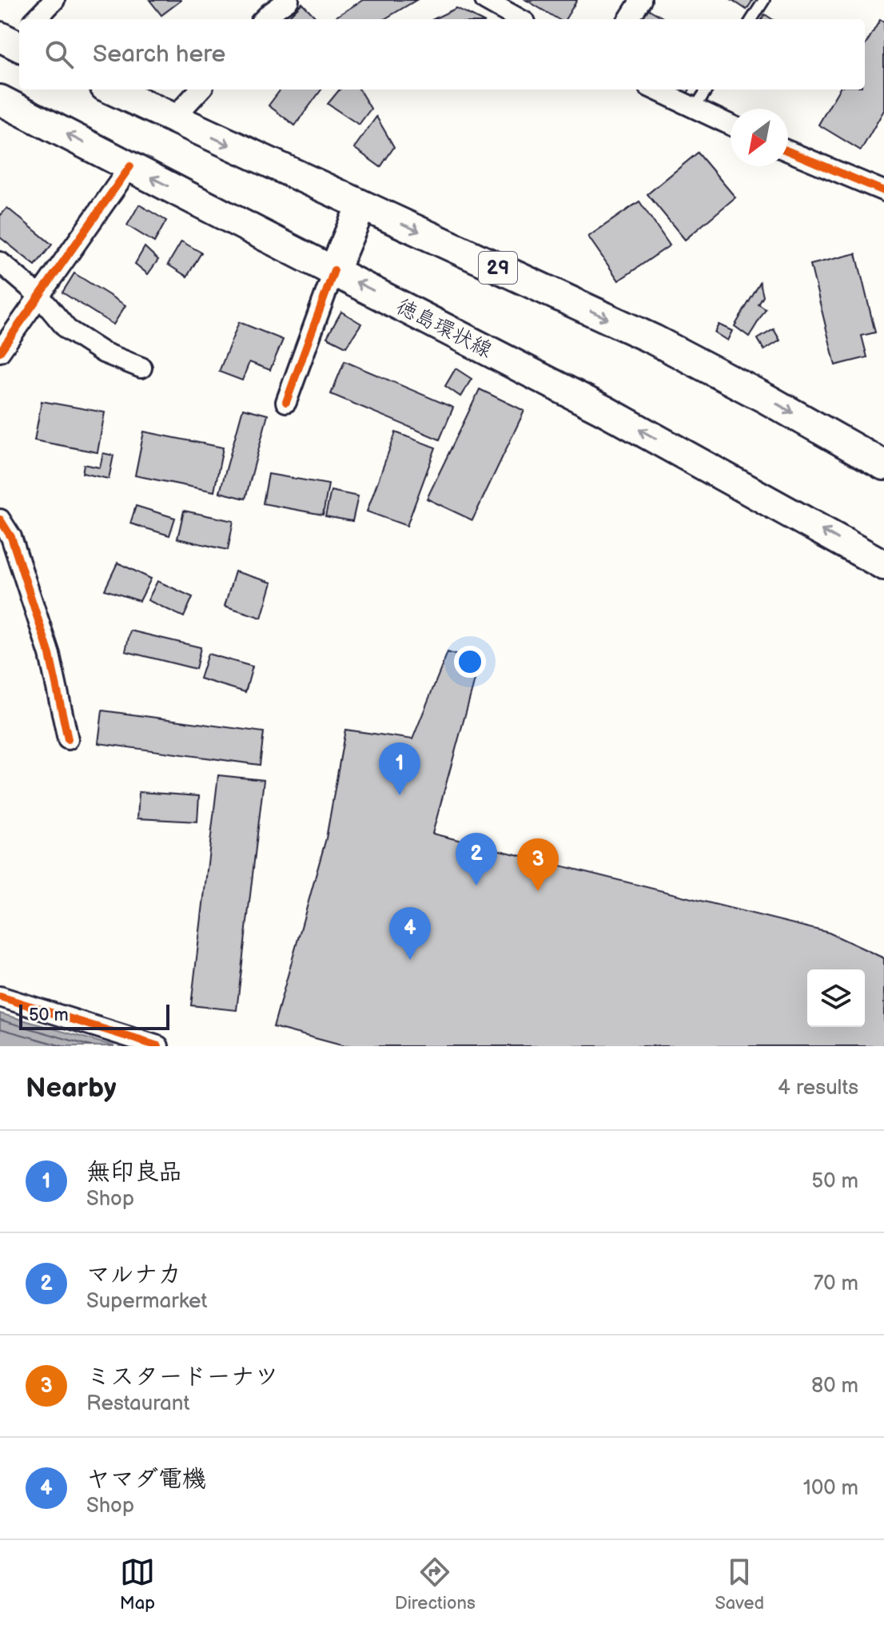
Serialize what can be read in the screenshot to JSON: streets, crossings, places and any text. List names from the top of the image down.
{
  "streets": {
    "main road": ["29", "徳島環状線"]
  },
  "scale_bar": "50 m",
  "north": "bottom left",
  "page": {
    "search": "Search here",
    "pins": [
      "1",
      "2",
      "3",
      "4"
    ],
    "scale": "50 m",
    "heading": ["Nearby", "4 results"],
    "list": [
      {
        "mark": "1",
        "name": "無印良品",
        "note": "Shop",
        "value": "50 m"
      },
      {
        "mark": "2",
        "name": "マルナカ",
        "note": "Supermarket",
        "value": "70 m"
      },
      {
        "mark": "3",
        "name": "ミスタードーナツ",
        "note": "Restaurant",
        "value": "80 m"
      },
      {
        "mark": "4",
        "name": "ヤマダ電機",
        "note": "Shop",
        "value": "100 m"
      }
    ],
    "nav": ["Map", "Directions", "Saved"]
  }
}
